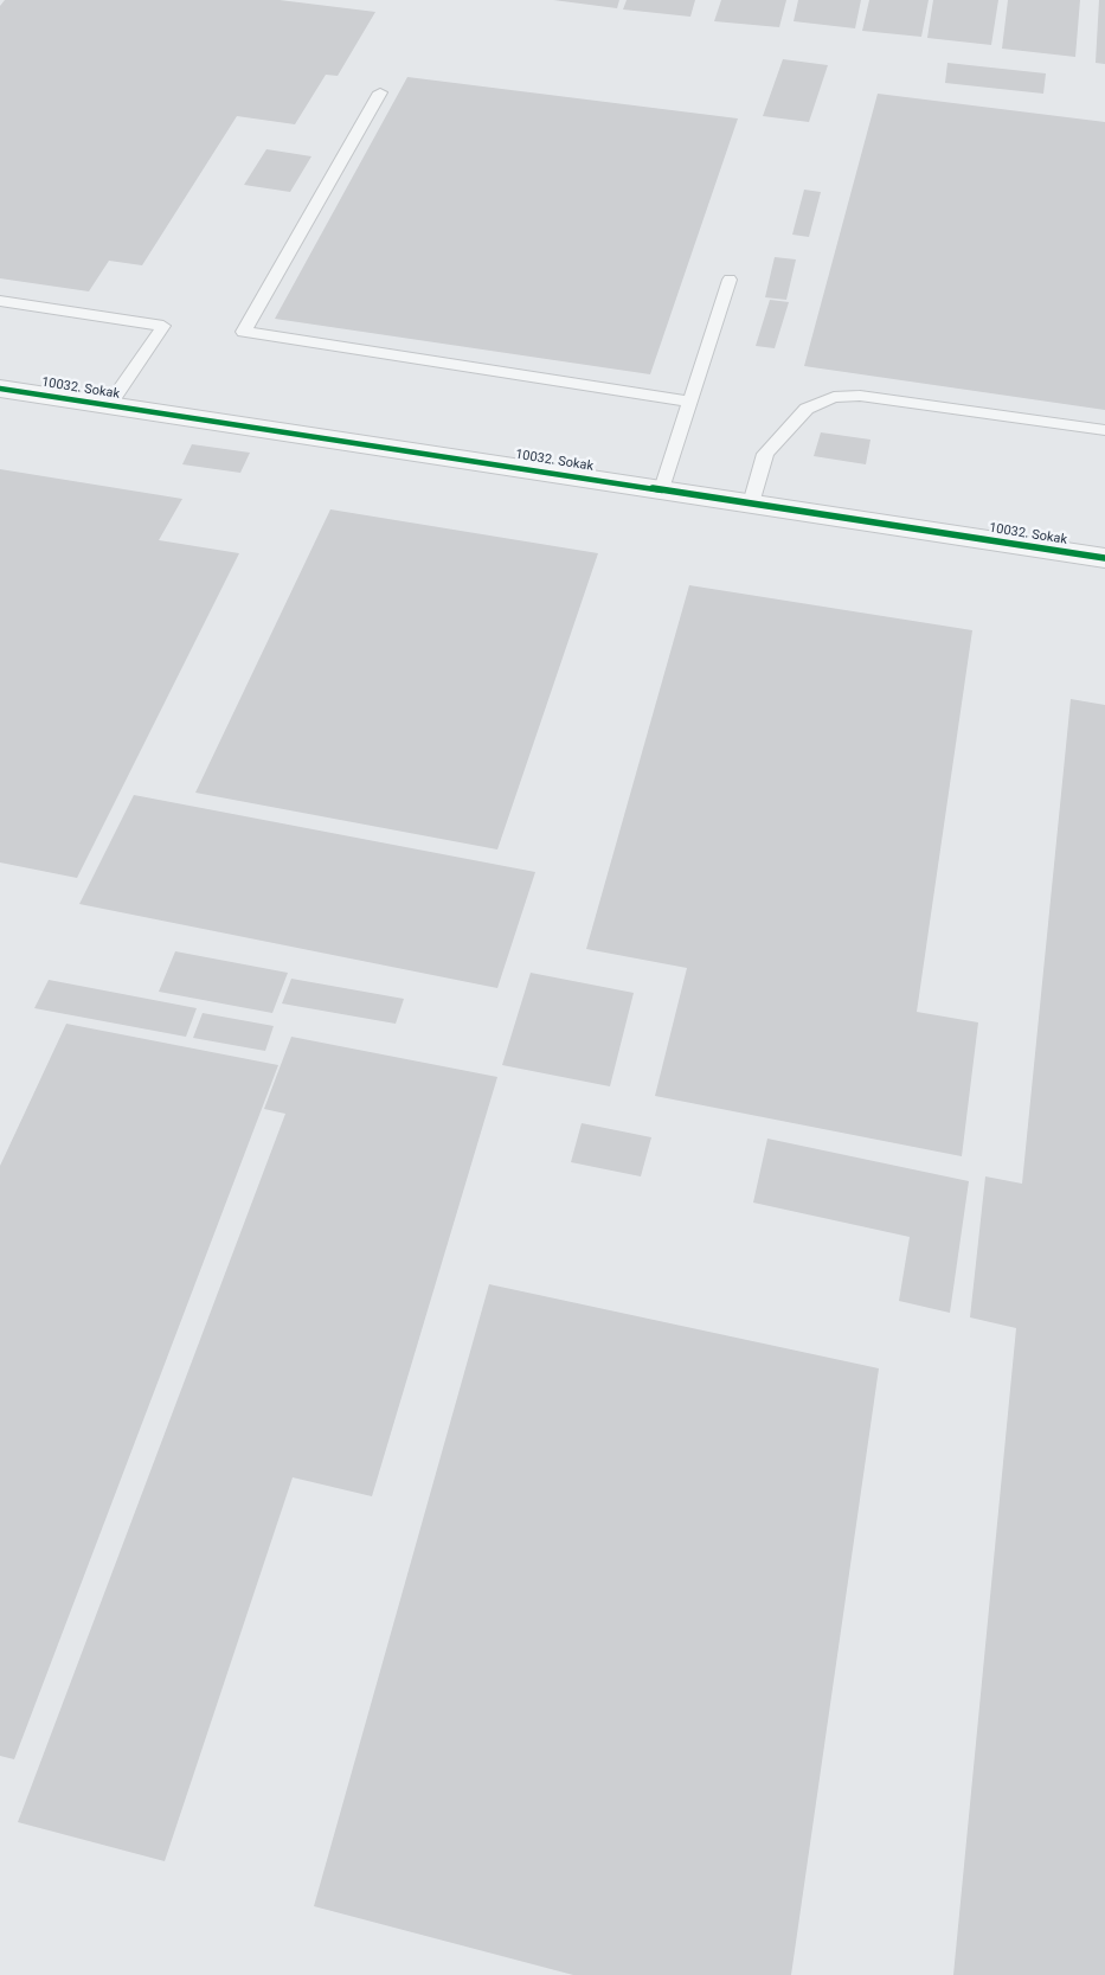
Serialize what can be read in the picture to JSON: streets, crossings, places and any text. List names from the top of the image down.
{
  "streets": {
    "street": ["10032. Sokak"]
  }
}
